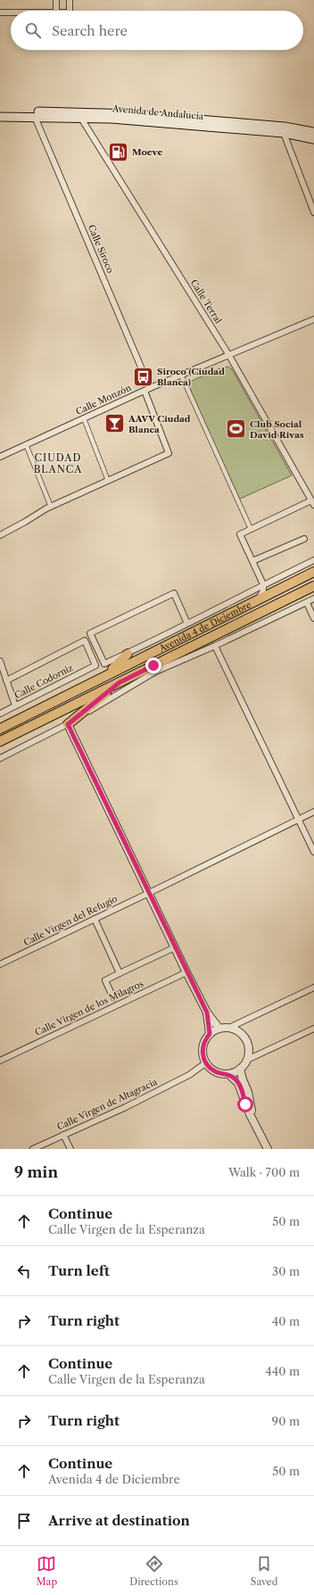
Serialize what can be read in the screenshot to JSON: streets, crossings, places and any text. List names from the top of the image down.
{
  "streets": {
    "main road": ["Avenida de Andalucía", "Avenida 4 de Diciembre"],
    "street": [
      "Calle Siroco",
      "Calle Terral",
      "Calle Monzón",
      "Calle Codorniz",
      "Calle Virgen del Refugio",
      "Calle Virgen de los Milagros",
      "Calle Virgen de Altagracia"
    ]
  },
  "crossings": [
    ["Avenida de Andalucía", "Calle Siroco"],
    ["Avenida de Andalucía", "Calle Terral"],
    ["Calle Siroco", "Calle Monzón"],
    ["Calle Terral", "Calle Monzón"]
  ],
  "districts": ["CIUDAD BLANCA"],
  "places": {
    "fuel station": ["Moeve"],
    "bus stop": ["Siroco (Ciudad Blanca)"],
    "bar": ["AAVV Ciudad Blanca"],
    "sports": ["Club Social David Rivas"]
  },
  "page": {
    "search": "Search here",
    "heading": ["9 min", "Walk · 700 m"],
    "list": [
      ["Continue", "Calle Virgen de la Esperanza", "50 m"],
      ["Turn left", "30 m"],
      ["Turn right", "40 m"],
      ["Continue", "Calle Virgen de la Esperanza", "440 m"],
      ["Turn right", "90 m"],
      ["Continue", "Avenida 4 de Diciembre", "50 m"],
      "Arrive at destination"
    ],
    "nav": ["Map", "Directions", "Saved"]
  }
}
